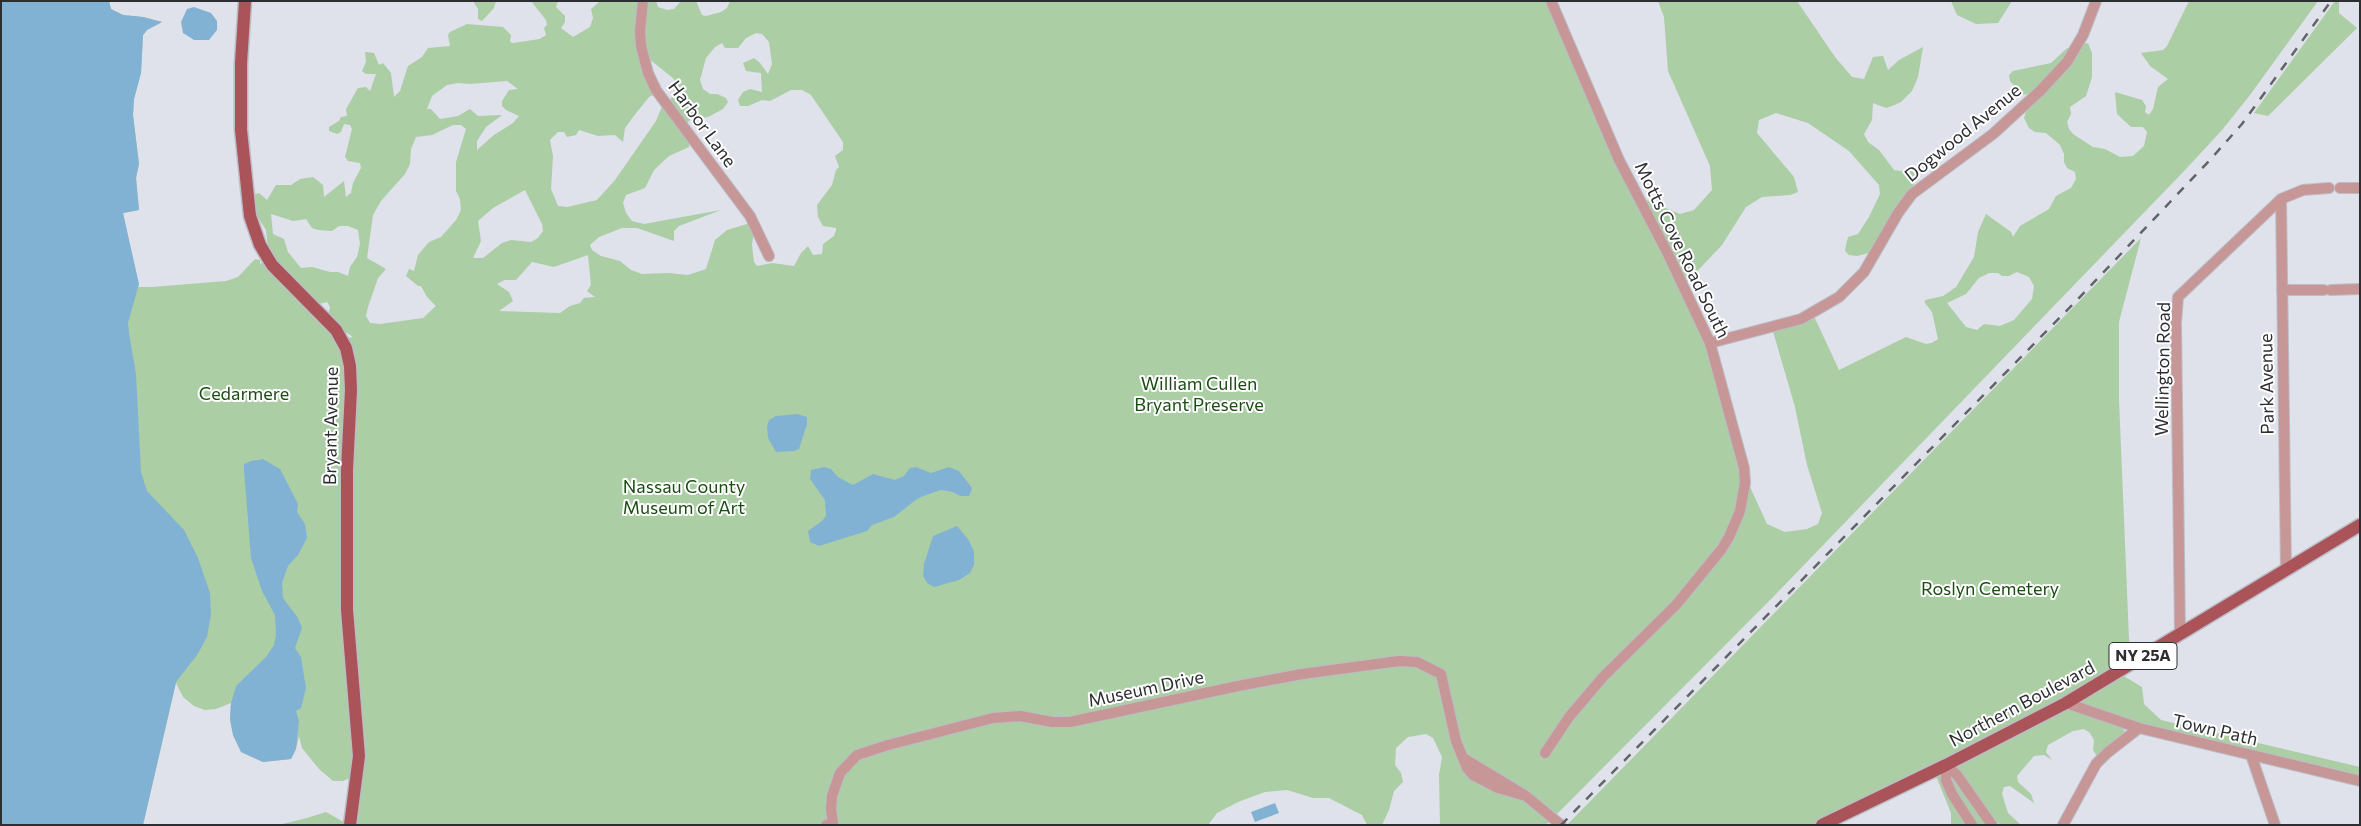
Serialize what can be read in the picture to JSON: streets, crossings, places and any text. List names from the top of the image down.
{
  "streets": {
    "main road": ["Bryant Avenue", "NY 25A", "Northern Boulevard"],
    "street": [
      "Harbor Lane",
      "Dogwood Avenue",
      "Motts Cove Road South",
      "Wellington Road",
      "Park Avenue",
      "Museum Drive",
      "Town Path"
    ]
  },
  "crossings": [
    ["Dogwood Avenue", "Motts Cove Road South"],
    ["Wellington Road", "Park Avenue"],
    ["Wellington Road", "Northern Boulevard"],
    ["Park Avenue", "Northern Boulevard"],
    ["Northern Boulevard", "Town Path"]
  ],
  "parks": [
    "William Cullen Bryant Preserve",
    "Cedarmere",
    "Nassau County Museum of Art",
    "Roslyn Cemetery"
  ]
}
